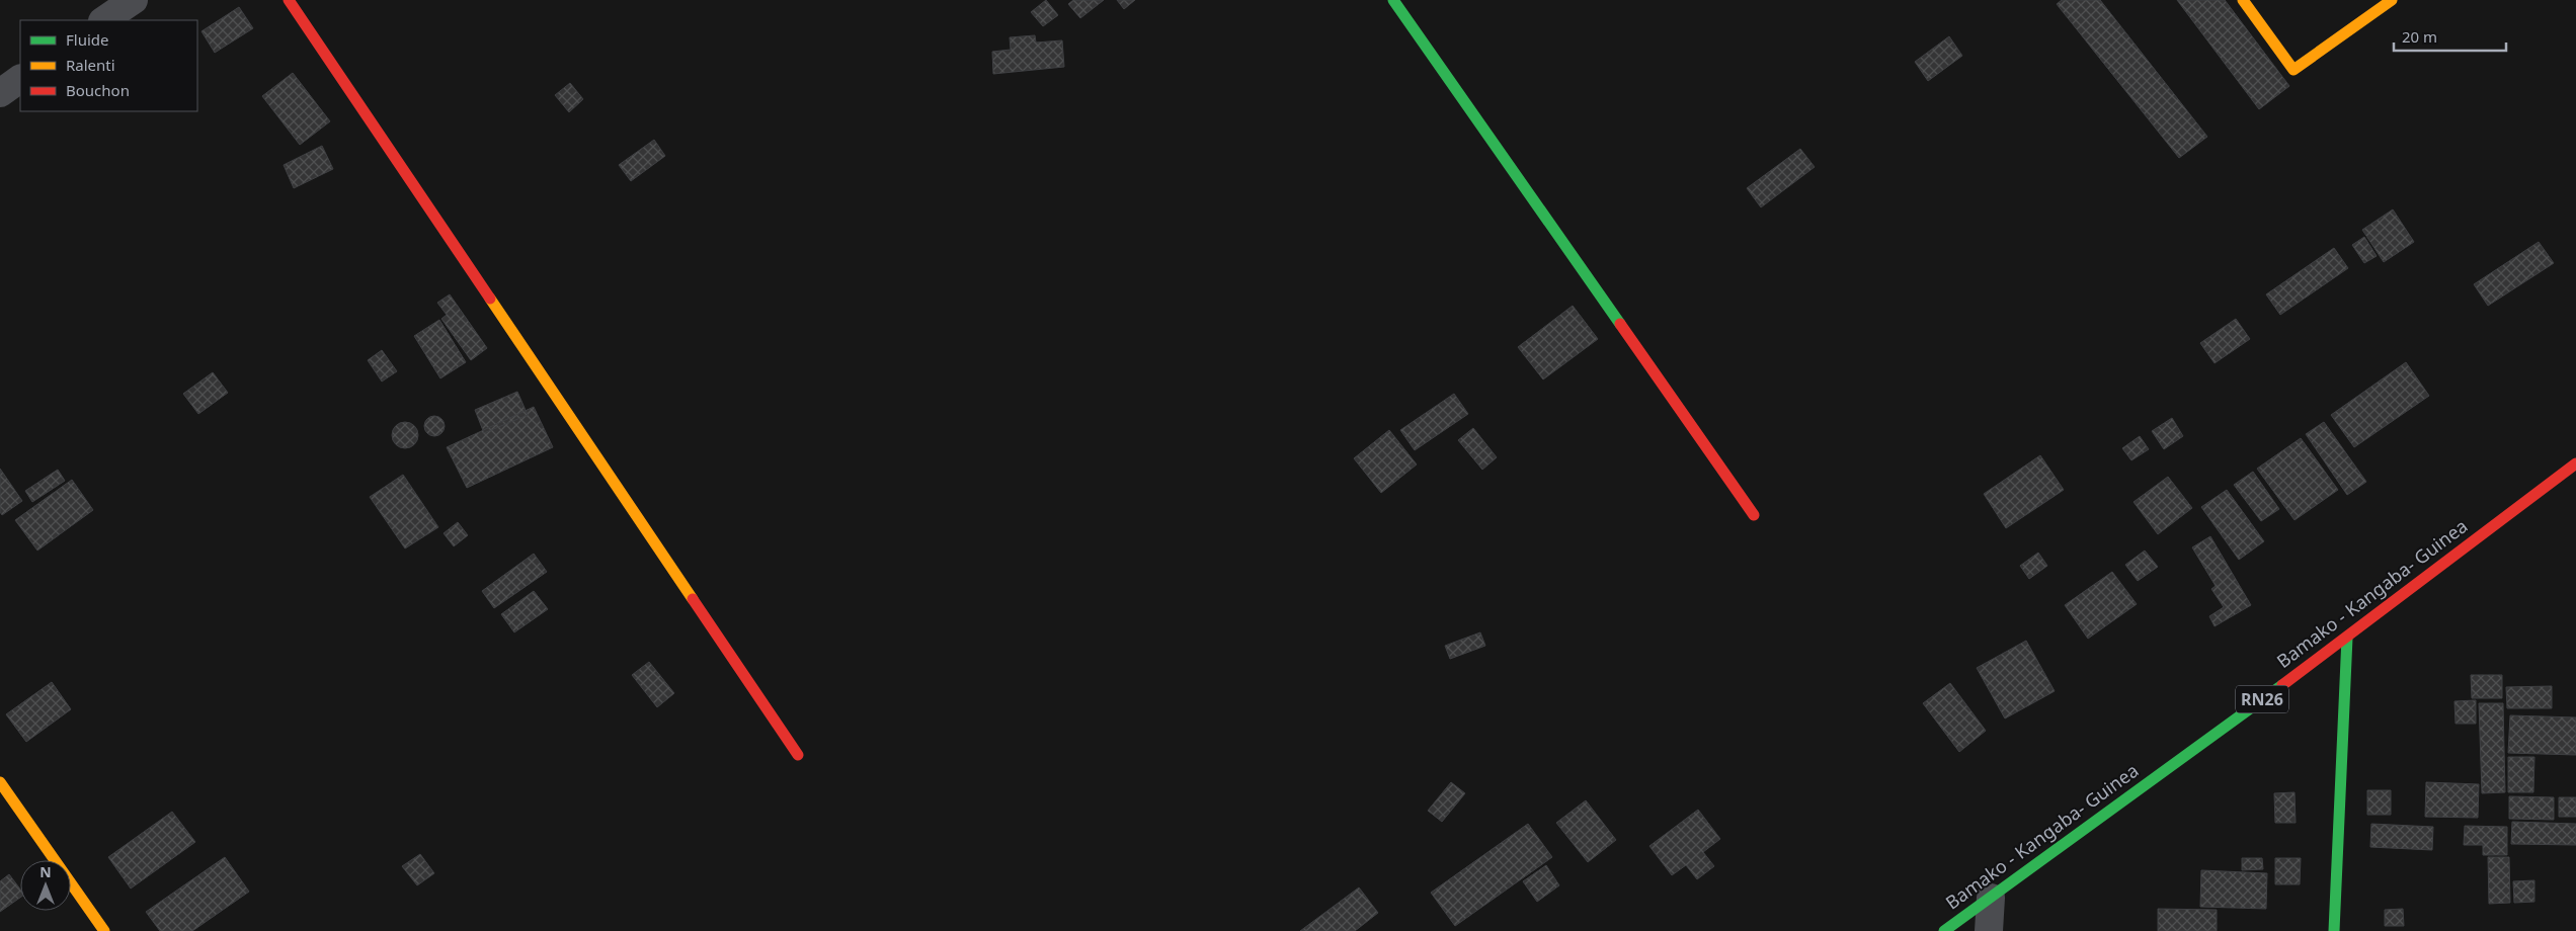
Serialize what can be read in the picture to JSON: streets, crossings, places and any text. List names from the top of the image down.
{
  "streets": {
    "street": ["Bamako - Kangaba- Guinea", "RN26"]
  },
  "legend": ["Fluide", "Ralenti", "Bouchon"],
  "scale_bar": "20 m",
  "north": "top"
}
